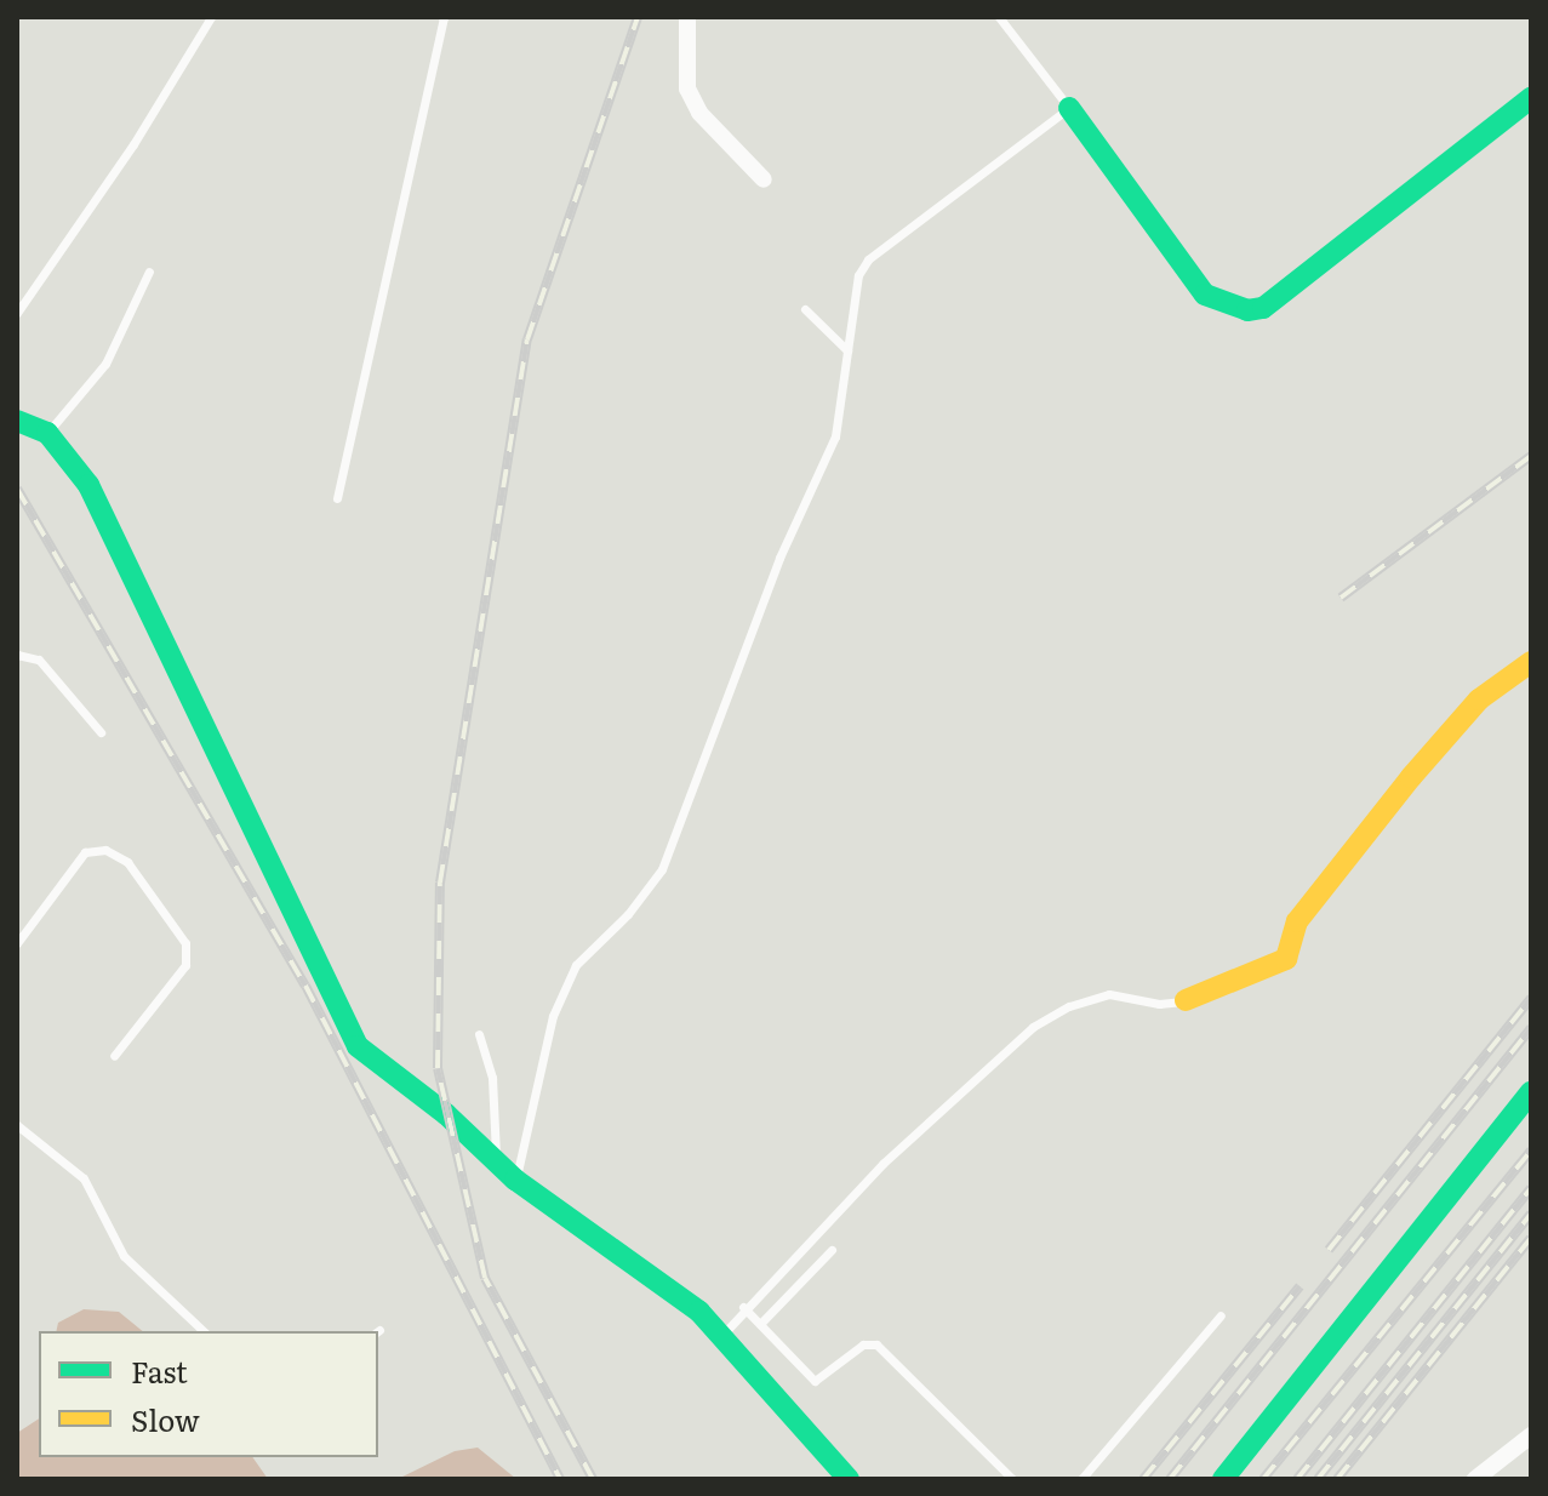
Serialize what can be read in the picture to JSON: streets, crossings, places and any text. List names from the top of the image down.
{
  "legend": ["Fast", "Slow"]
}
